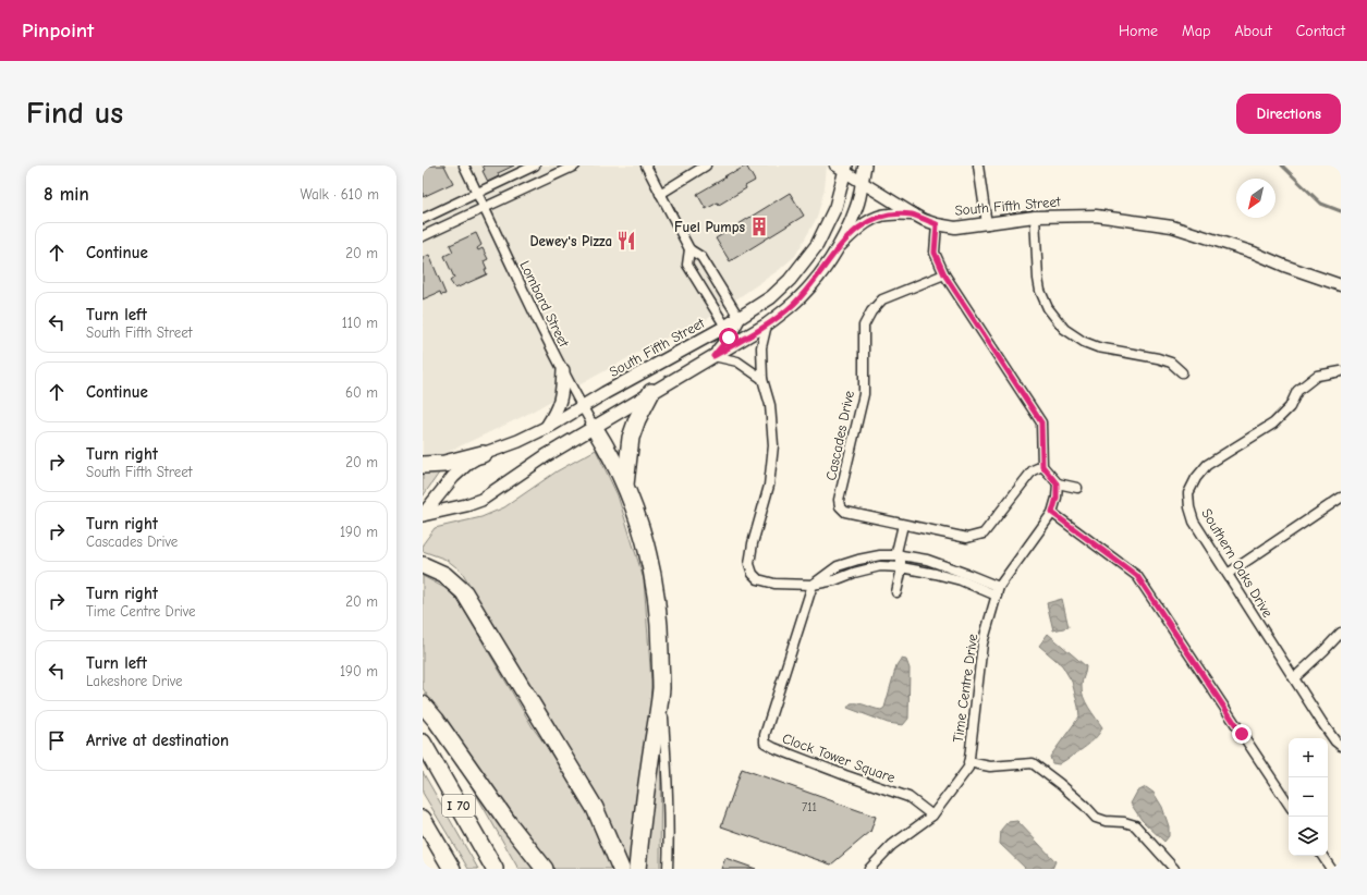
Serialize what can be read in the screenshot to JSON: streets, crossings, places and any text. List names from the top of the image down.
{
  "streets": {
    "highway": ["I 70"],
    "main road": ["South Fifth Street"],
    "street": [
      "Lombard Street",
      "Cascades Drive",
      "Southern Oaks Drive",
      "Time Centre Drive",
      "Clock Tower Square"
    ]
  },
  "crossings": [
    ["South Fifth Street", "Lombard Street"],
    ["Time Centre Drive", "Clock Tower Square"]
  ],
  "places": {
    "building": ["Fuel Pumps"],
    "restaurant": ["Dewey's Pizza"]
  },
  "house_numbers": ["711"],
  "north": "bottom left",
  "page": {
    "header": "Pinpoint",
    "nav": [
      "Home",
      "Map",
      "About",
      "Contact"
    ],
    "buttons": "Directions",
    "title": "Find us",
    "heading": ["8 min", "Walk · 610 m"],
    "list": [
      ["Continue", "20 m"],
      ["Turn left", "South Fifth Street", "110 m"],
      ["Continue", "60 m"],
      ["Turn right", "South Fifth Street", "20 m"],
      ["Turn right", "Cascades Drive", "190 m"],
      ["Turn right", "Time Centre Drive", "20 m"],
      ["Turn left", "Lakeshore Drive", "190 m"],
      "Arrive at destination"
    ],
    "map_buttons": ["+", "−"]
  }
}
